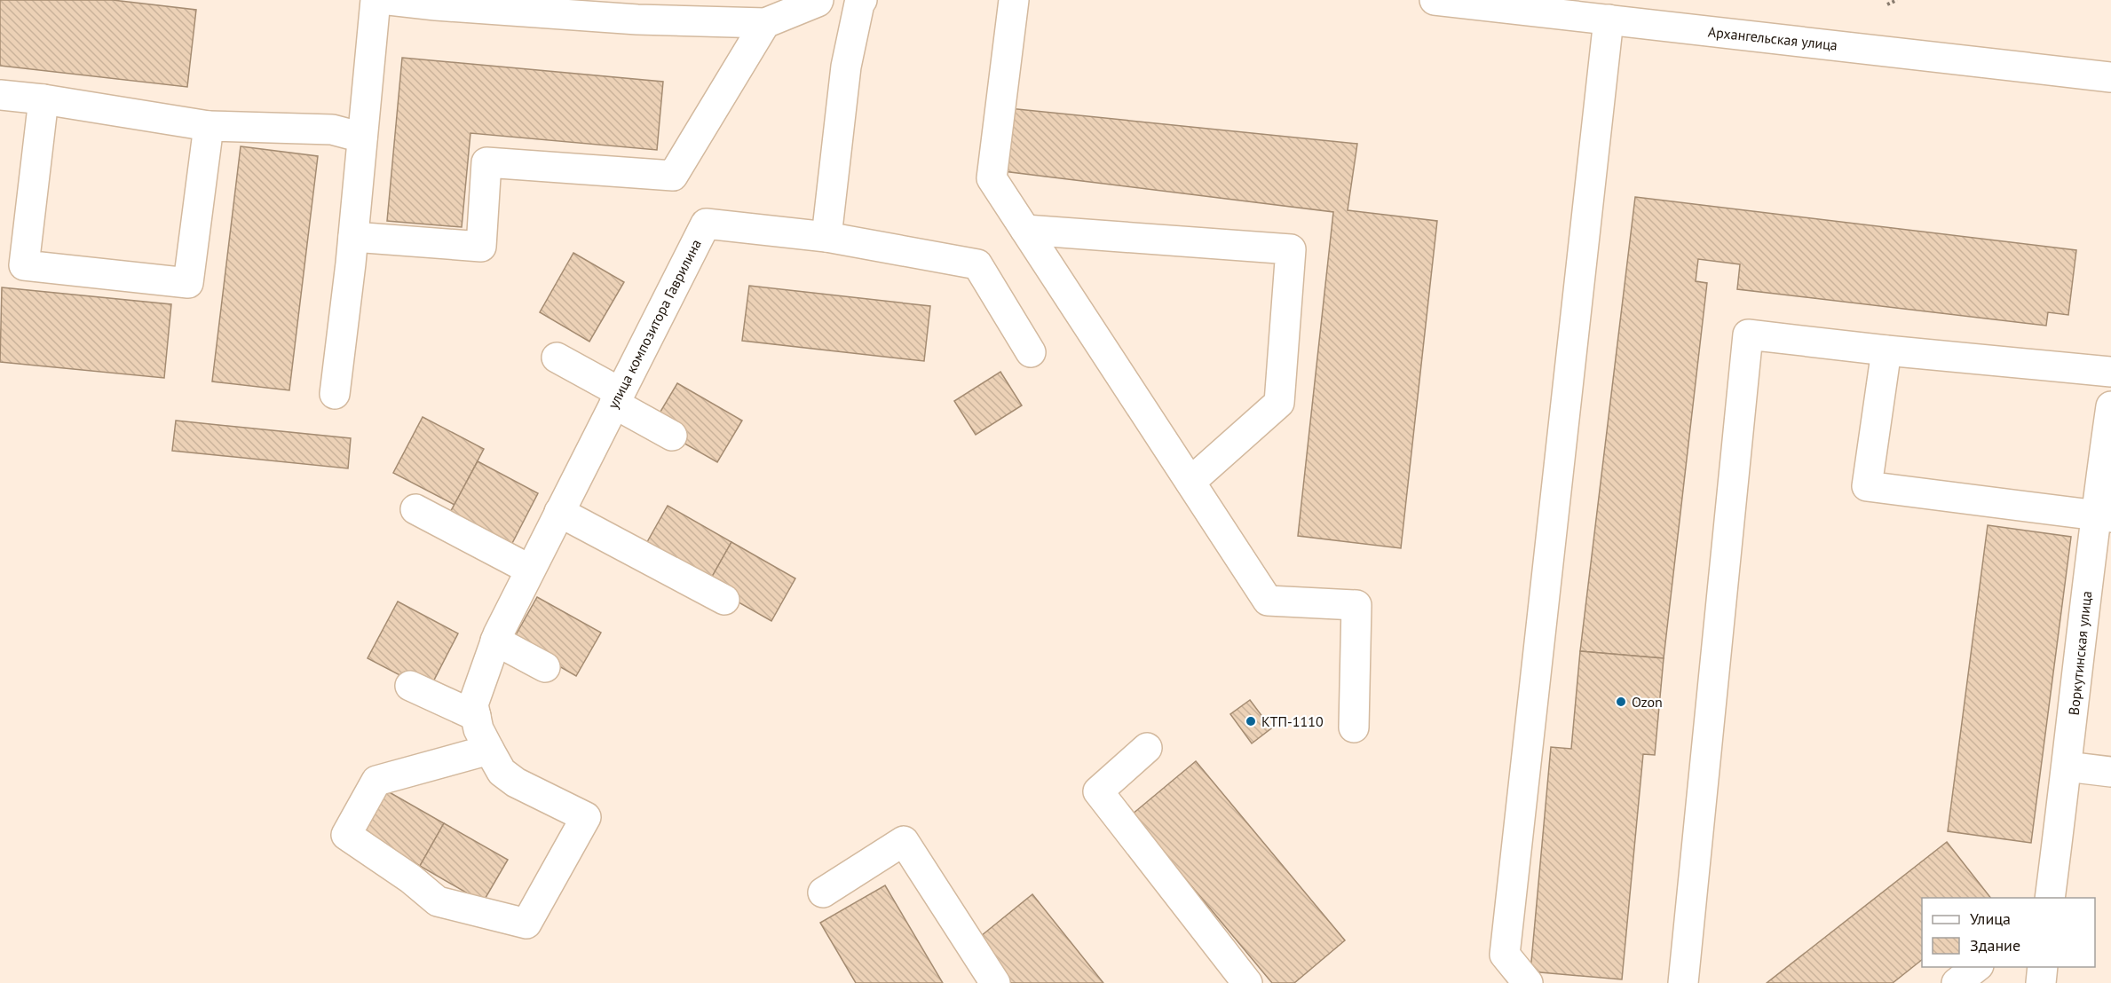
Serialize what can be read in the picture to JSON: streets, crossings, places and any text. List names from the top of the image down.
{
  "streets": {
    "street": ["Архангельская улица", "улица композитора Гаврилина", "Воркутинская улица"]
  },
  "places": ["Ozon", "КТП-1110"],
  "legend": ["Улица", "Здание"]
}
